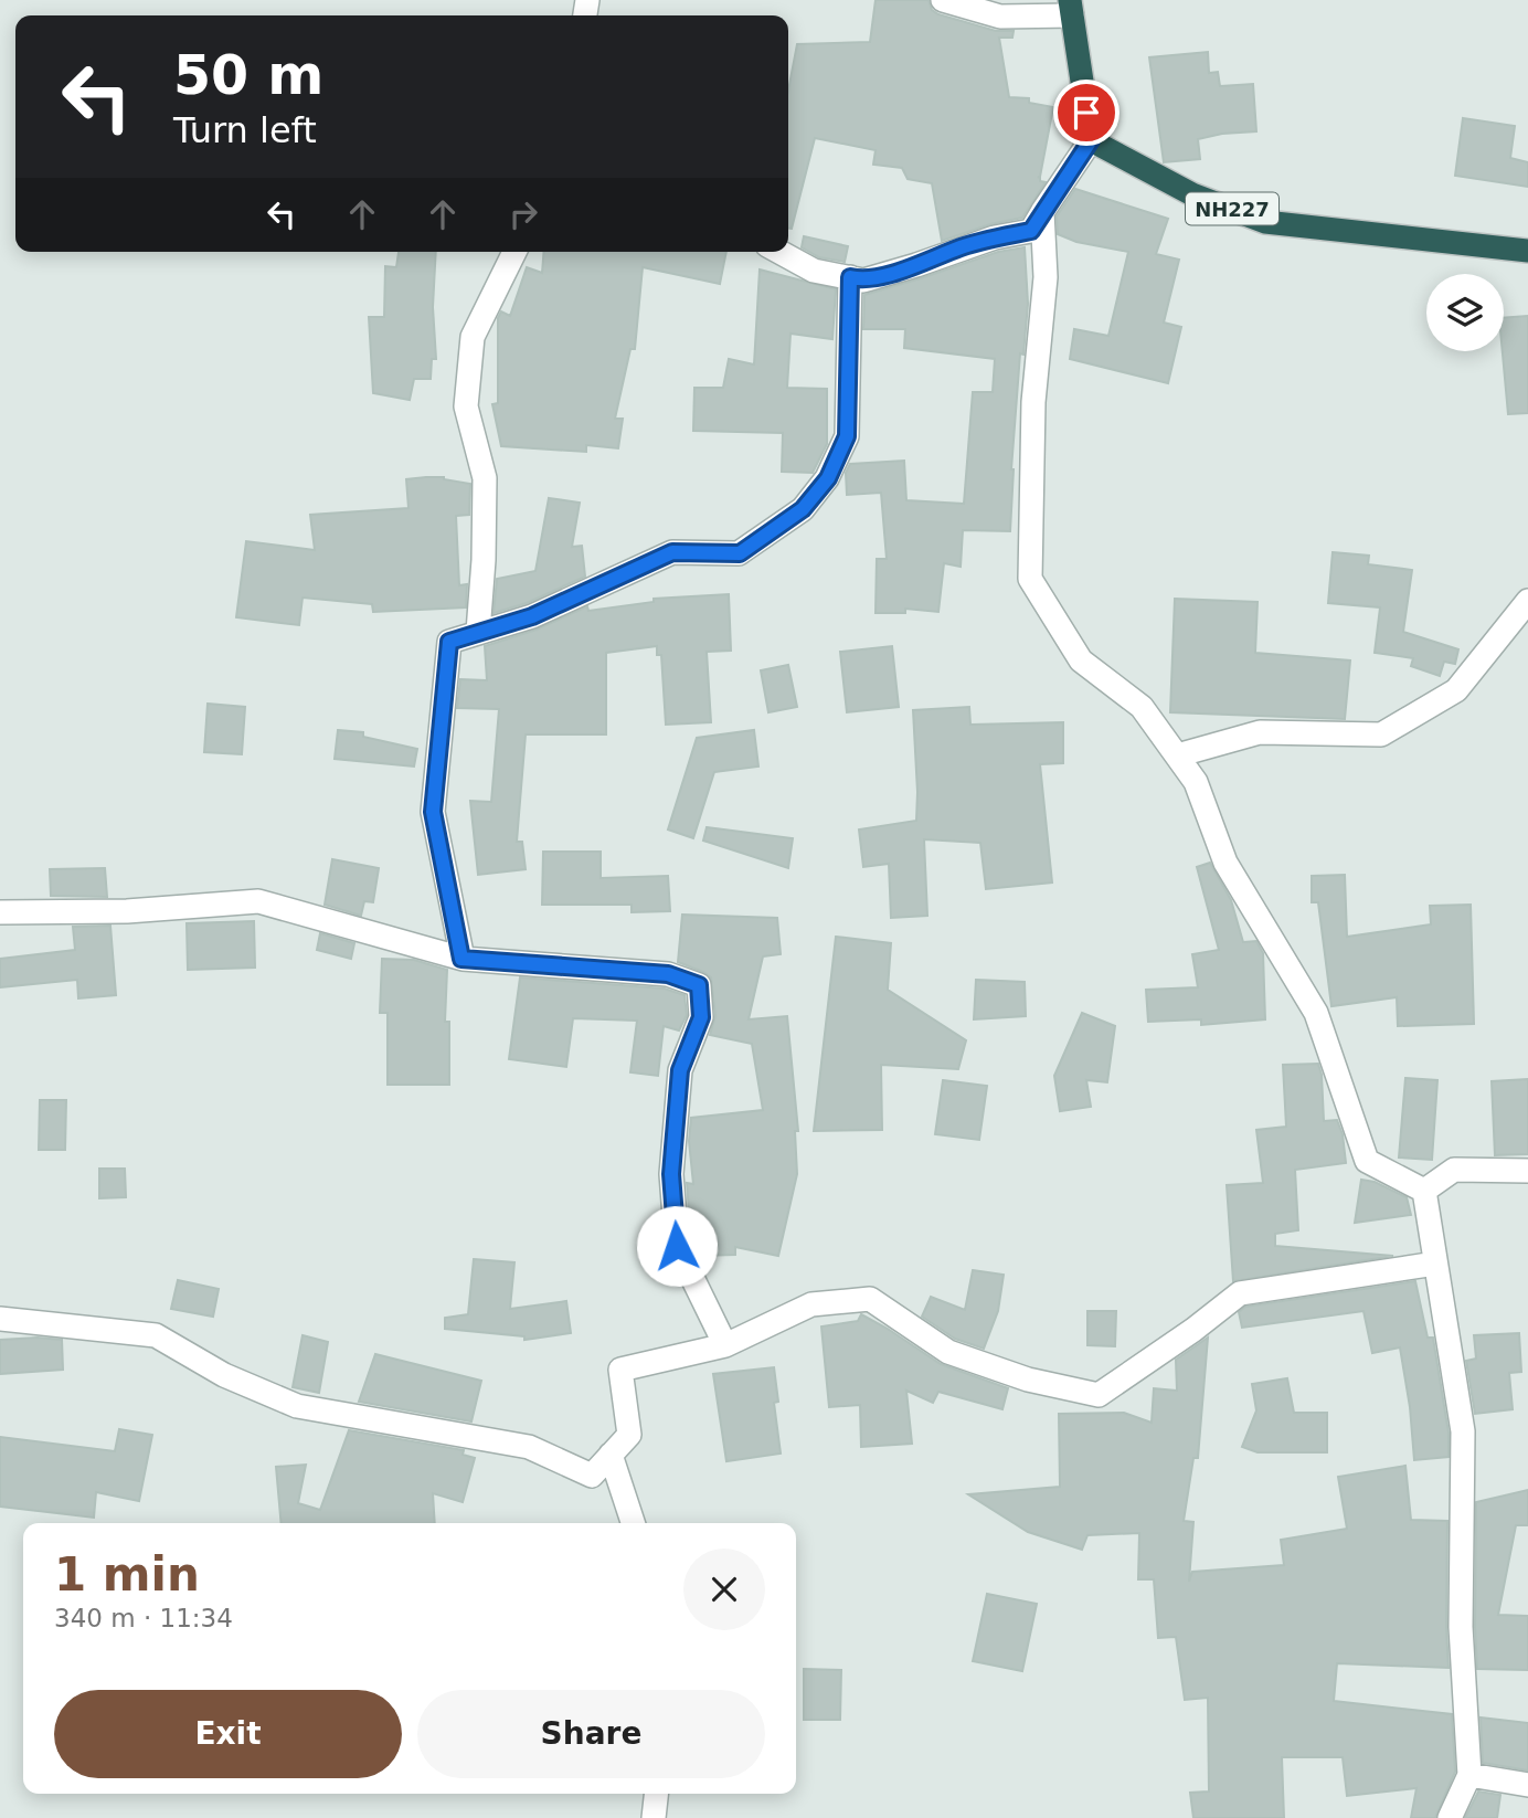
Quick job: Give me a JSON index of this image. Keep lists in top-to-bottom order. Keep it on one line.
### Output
{"streets":{"highway":["NH227"]},"page":{"turn":["50 m","Turn left"],"heading":["1 min","340 m · 11:34"],"buttons":["Exit","Share"]}}
